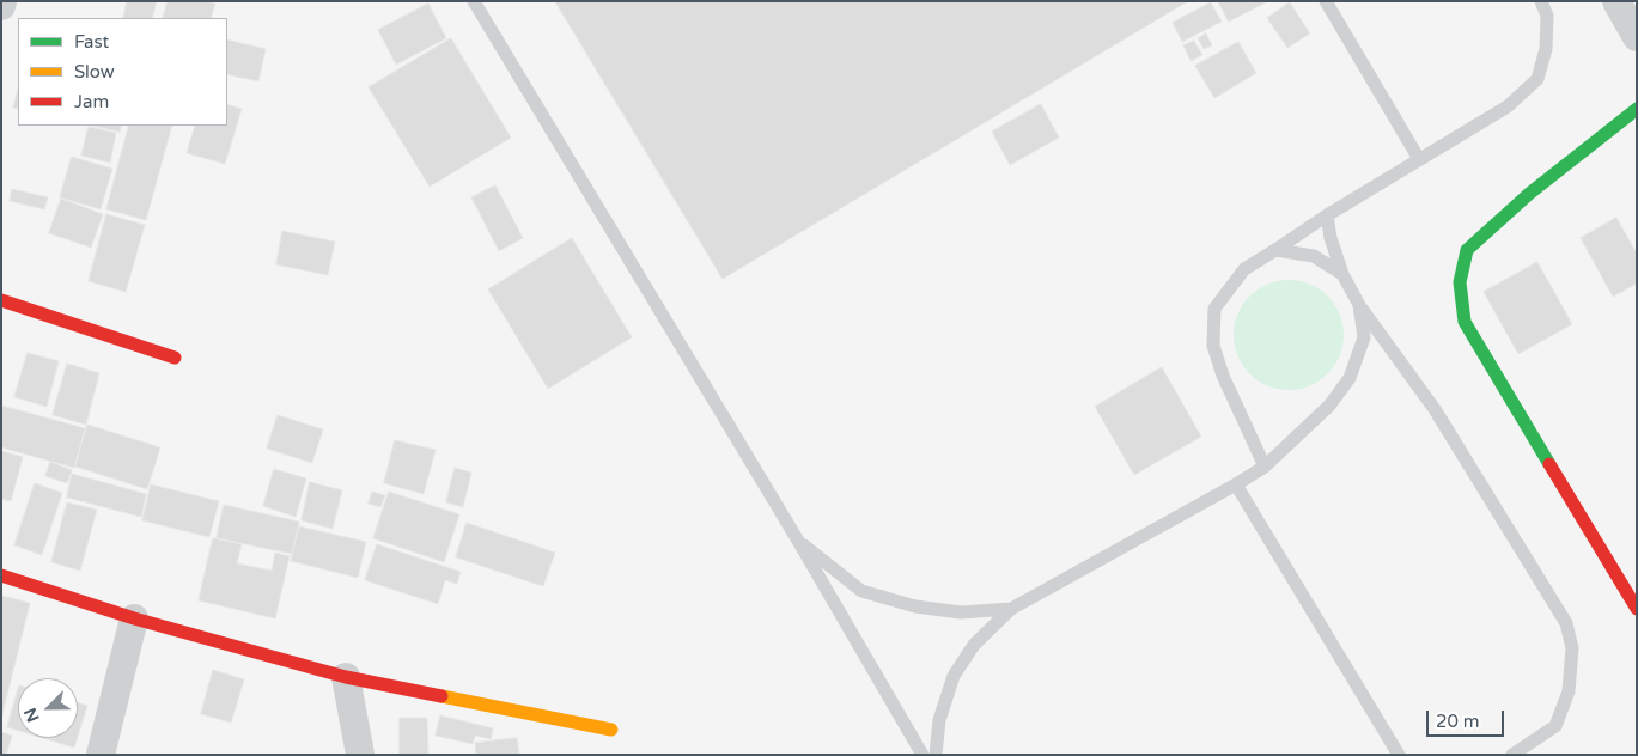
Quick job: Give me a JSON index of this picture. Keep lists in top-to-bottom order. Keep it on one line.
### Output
{"legend":["Fast","Slow","Jam"],"scale_bar":"20 m","north":"bottom left"}
